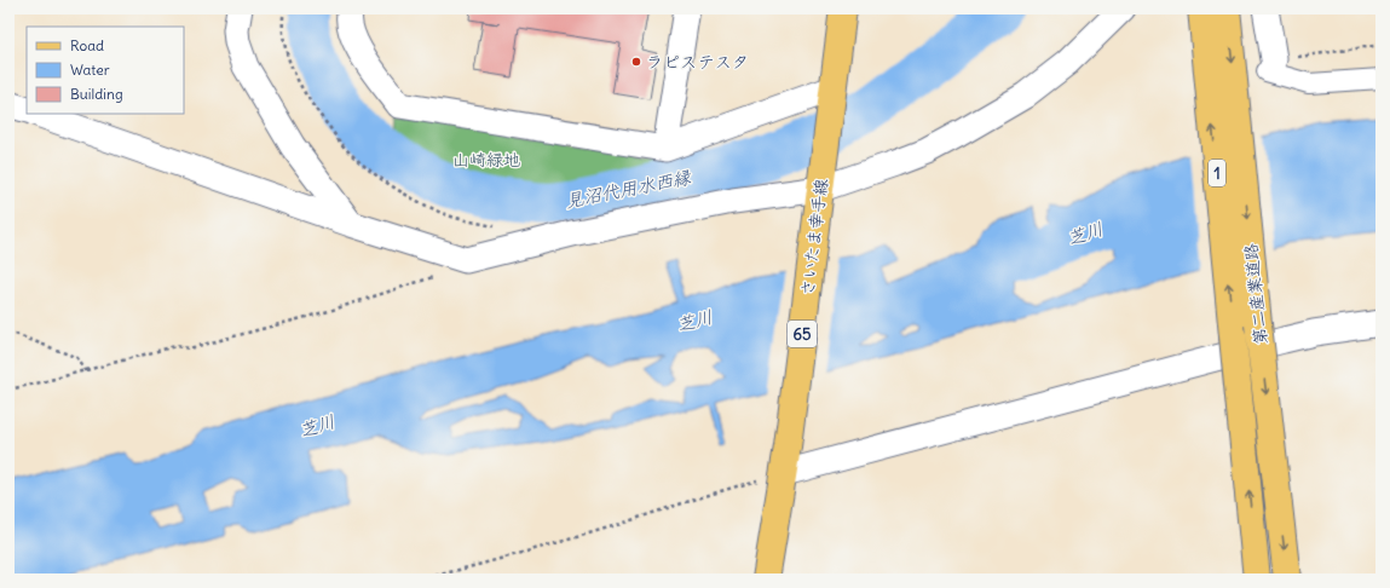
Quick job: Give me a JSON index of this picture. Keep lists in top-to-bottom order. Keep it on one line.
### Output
{"streets":{"main road":["1","さいたま幸手線","第二産業道路","65"]},"water":["見沼代用水西縁","芝川"],"parks":["山崎緑地"],"places":["ラピステスタ"],"legend":["Road","Water","Building"]}
